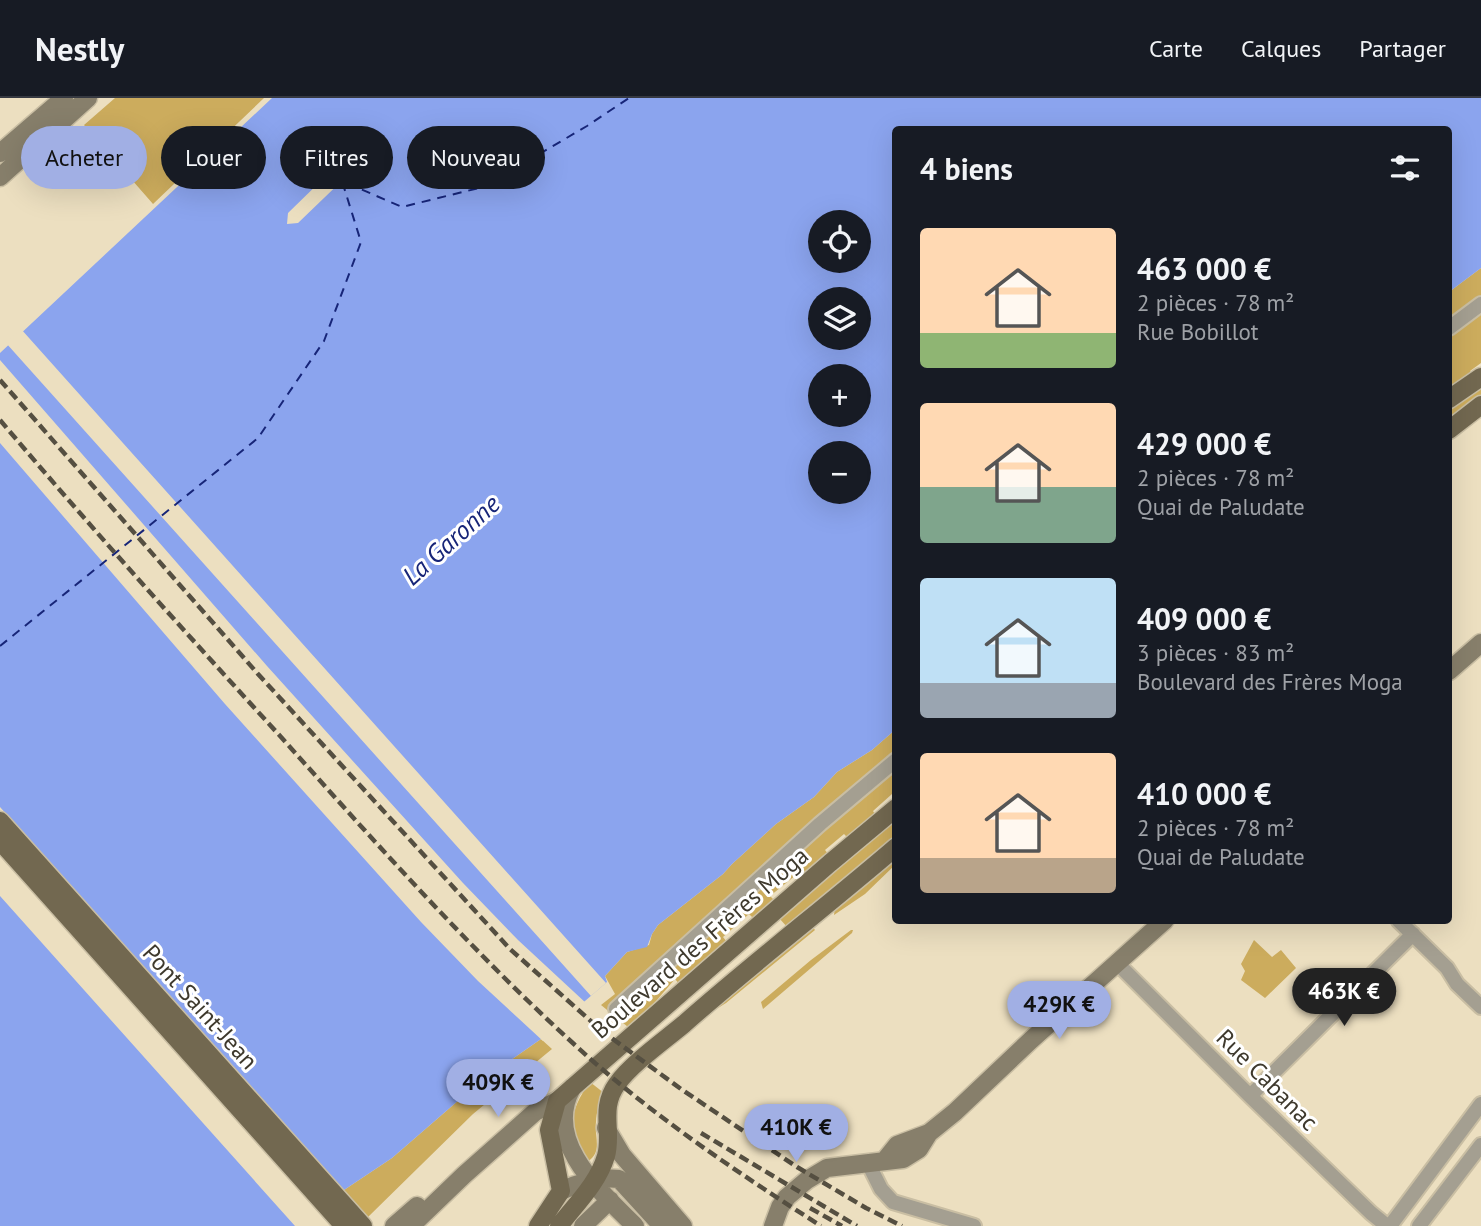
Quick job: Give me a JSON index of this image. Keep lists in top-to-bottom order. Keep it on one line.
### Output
{"streets":{"main road":["Boulevard des Frères Moga","Pont Saint-Jean"],"street":["Rue Cabanac"]},"water":["La Garonne"],"page":{"header":"Nestly","nav":["Carte","Calques","Partager"],"chip":["Acheter","Louer","Filtres","Nouveau"],"heading":"4 biens","map_buttons":["+","−"],"list":[{"name":"463 000 €","note":"2 pièces · 78 m² · Rue Bobillot"},{"name":"429 000 €","note":"2 pièces · 78 m² · Quai de Paludate"},{"name":"409 000 €","note":"3 pièces · 83 m² · Boulevard des Frères Moga"},{"name":"410 000 €","note":"2 pièces · 78 m² · Quai de Paludate"}],"price":["463K €","429K €","409K €","410K €"]}}
